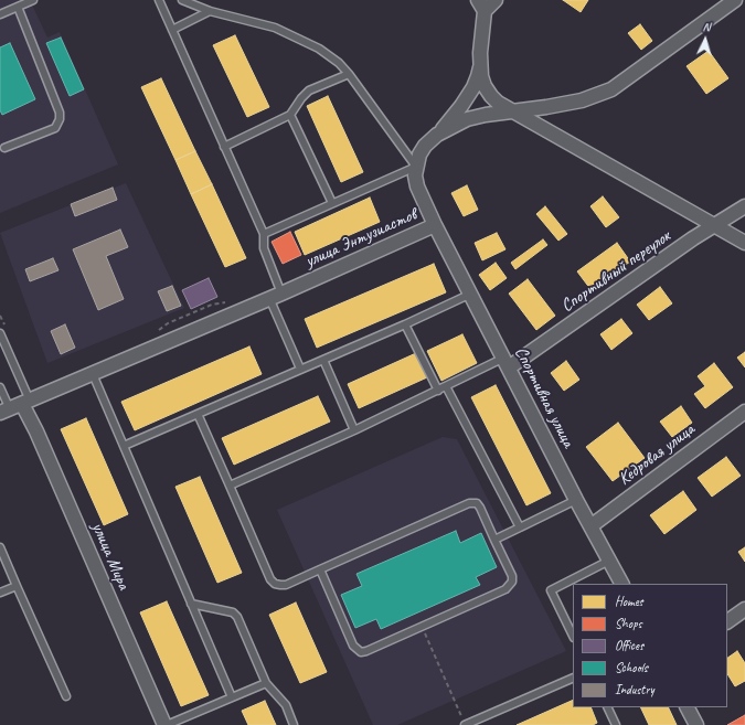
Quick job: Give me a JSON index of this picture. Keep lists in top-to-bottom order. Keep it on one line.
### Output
{"streets":{"street":["улица Энтузиастов","Спортивный переулок","Спортивная улица","Кедровая улица","улица Мира"]},"crossings":[["улица Энтузиастов","Спортивная улица"],["улица Энтузиастов","улица Мира"],["Спортивный переулок","Спортивная улица"],["Спортивная улица","Кедровая улица"]],"legend":["Homes","Shops","Offices","Schools","Industry"],"north":"top"}
